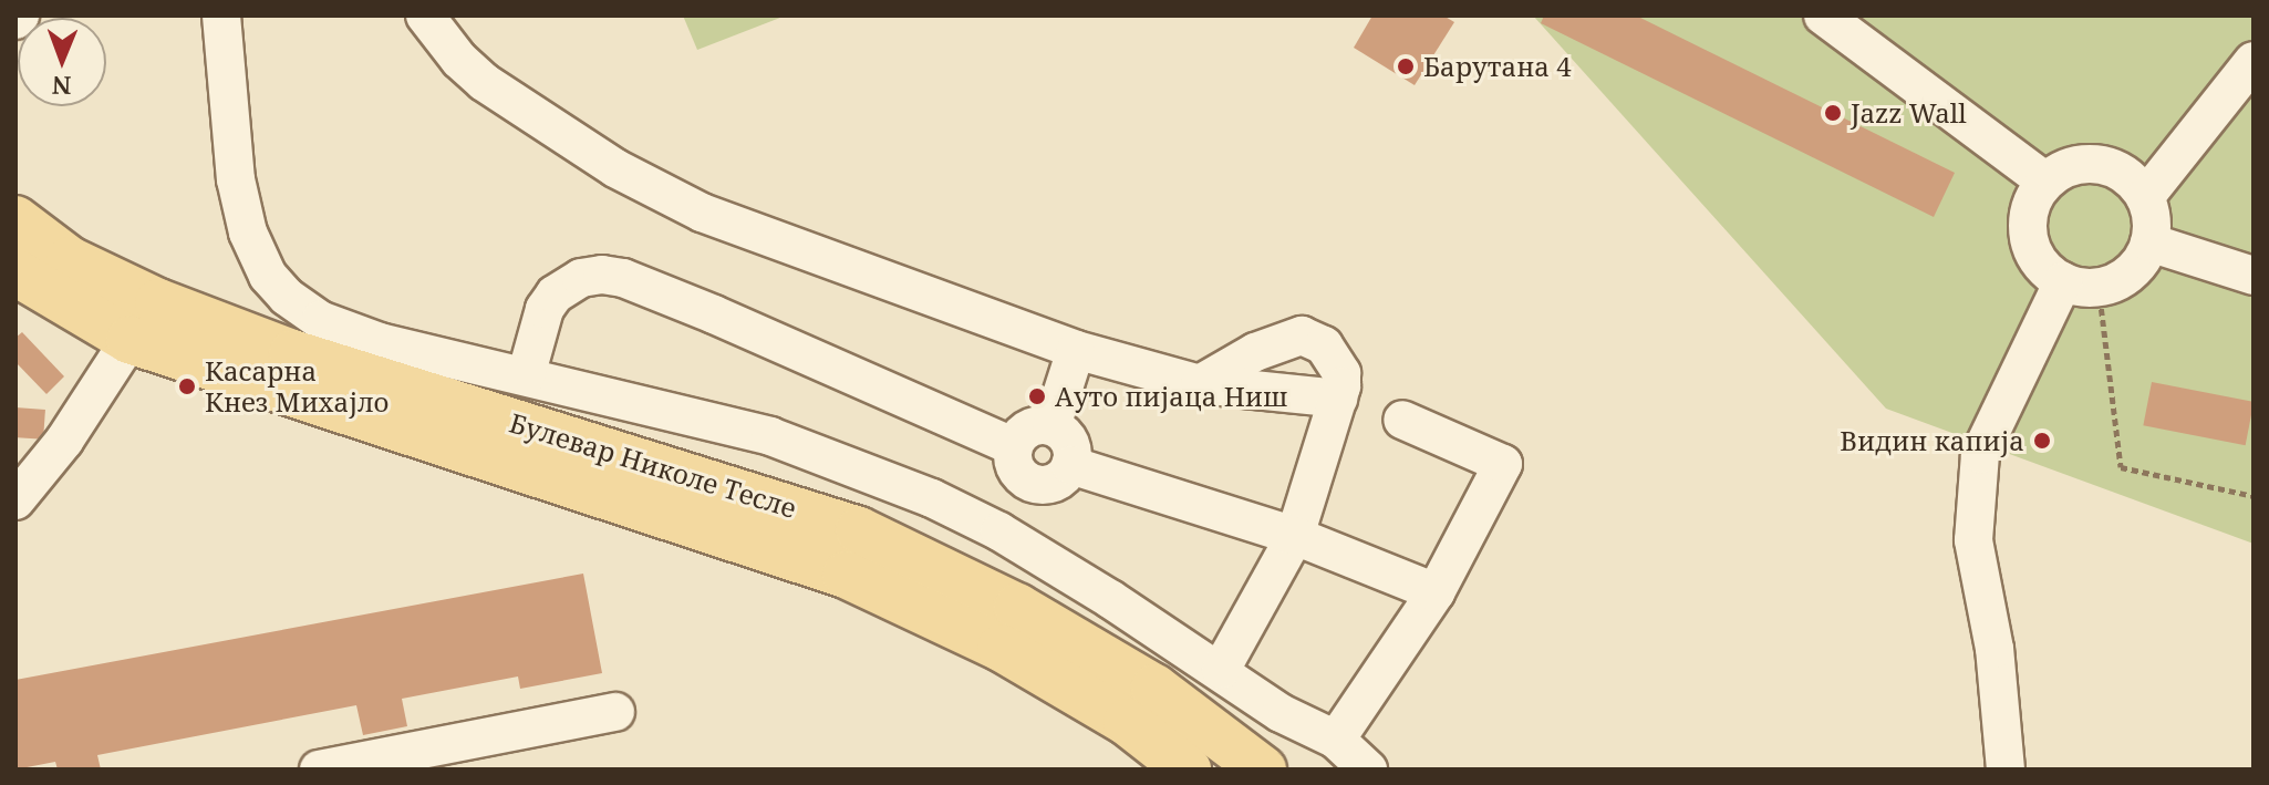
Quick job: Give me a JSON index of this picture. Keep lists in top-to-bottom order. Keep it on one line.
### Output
{"streets":{"main road":["Булевар Николе Тесле"]},"places":["Барутана 4","Jazz Wall","Касарна Кнез Михајло","Ауто пијаца Ниш","Видин капија"],"north":"bottom"}
